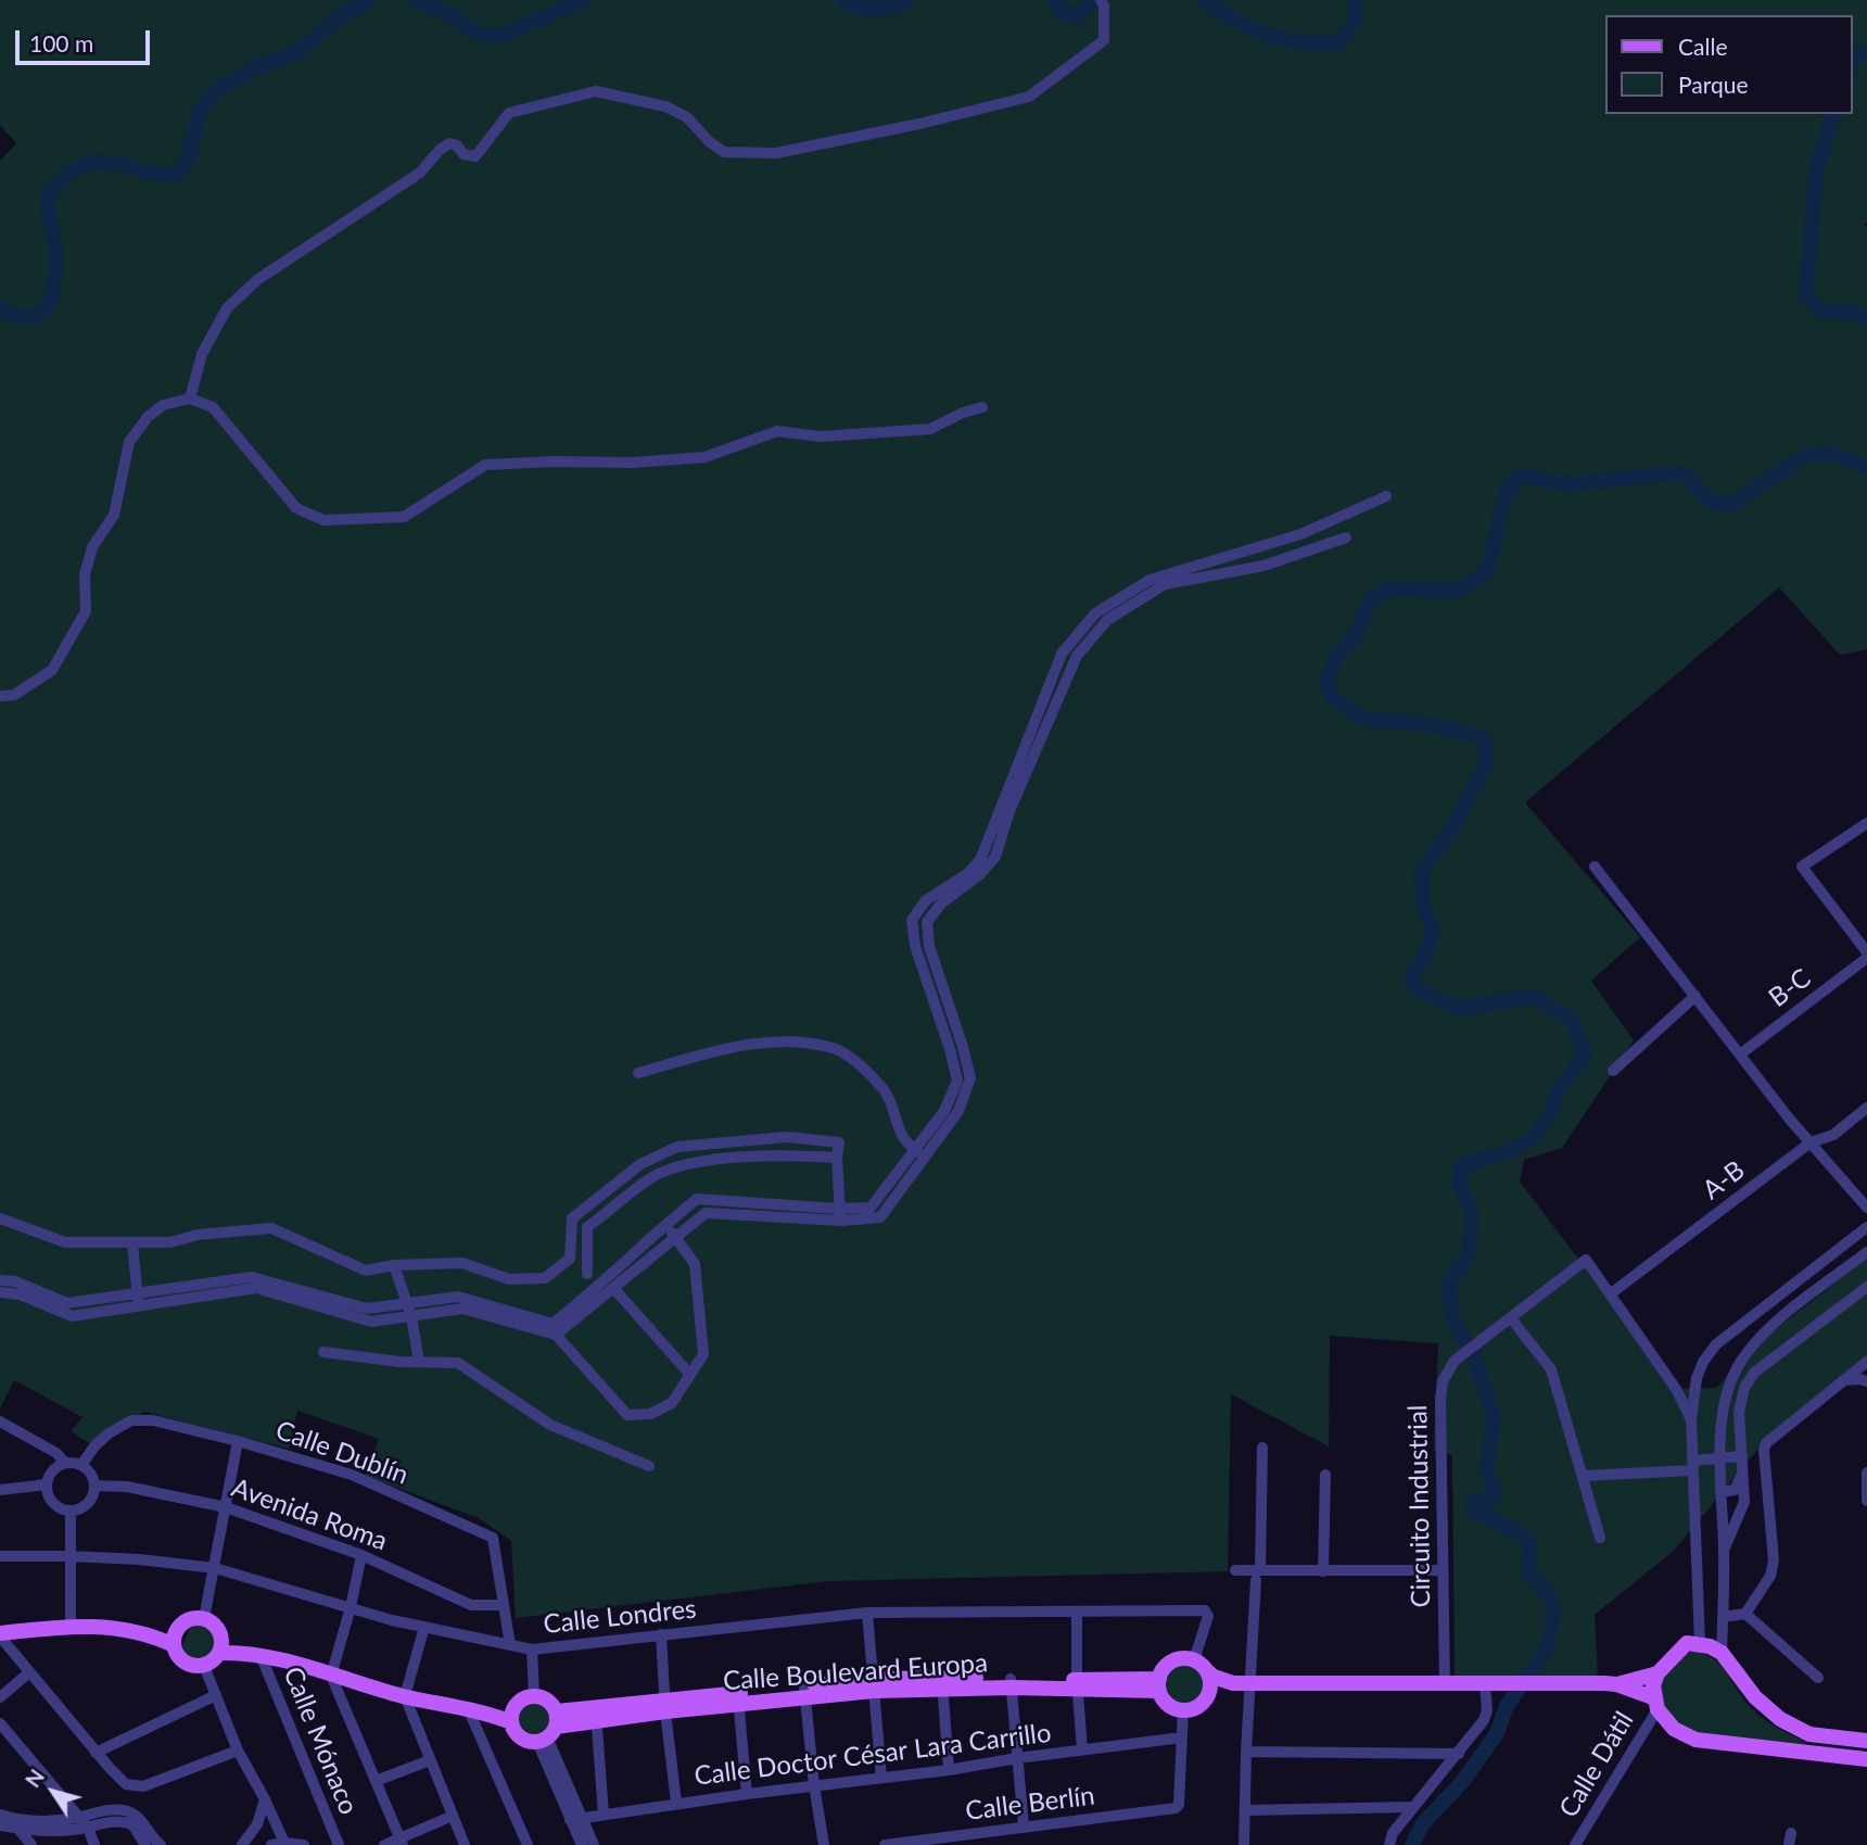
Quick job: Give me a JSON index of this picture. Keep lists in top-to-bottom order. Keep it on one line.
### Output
{"streets":{"main road":["Calle Boulevard Europa"],"street":["B-C","A-B","Calle Dublín","Circuito Industrial","Avenida Roma","Calle Londres","Calle Mónaco","Calle Doctor César Lara Carrillo","Calle Dátil","Calle Berlín"]},"crossings":[["A-B","Circuito Industrial"],["Calle Dublín","Avenida Roma"],["Calle Dublín","Calle Londres"],["Calle Londres","Calle Boulevard Europa"],["Calle Doctor César Lara Carrillo","Calle Berlín"]],"legend":["Calle","Parque"],"scale_bar":"100 m","north":"top left"}
